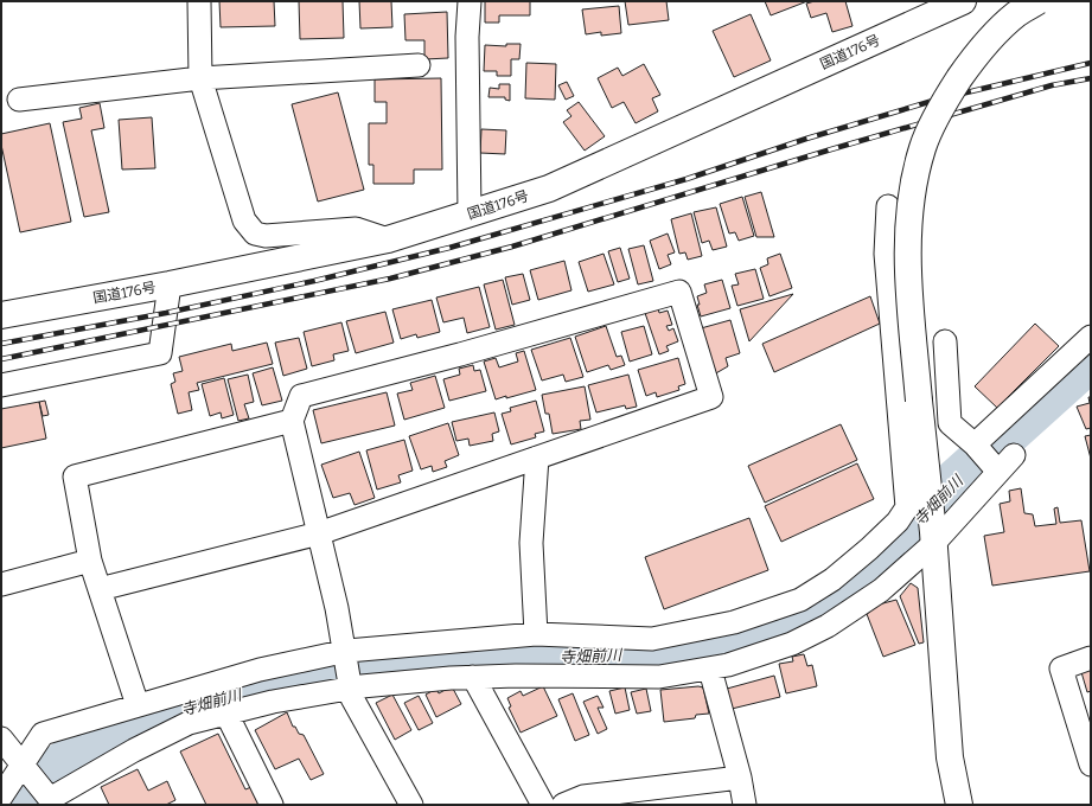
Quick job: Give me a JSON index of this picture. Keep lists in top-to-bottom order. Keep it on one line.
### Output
{"streets":{"main road":["国道176号"]},"water":["寺畑前川"]}
